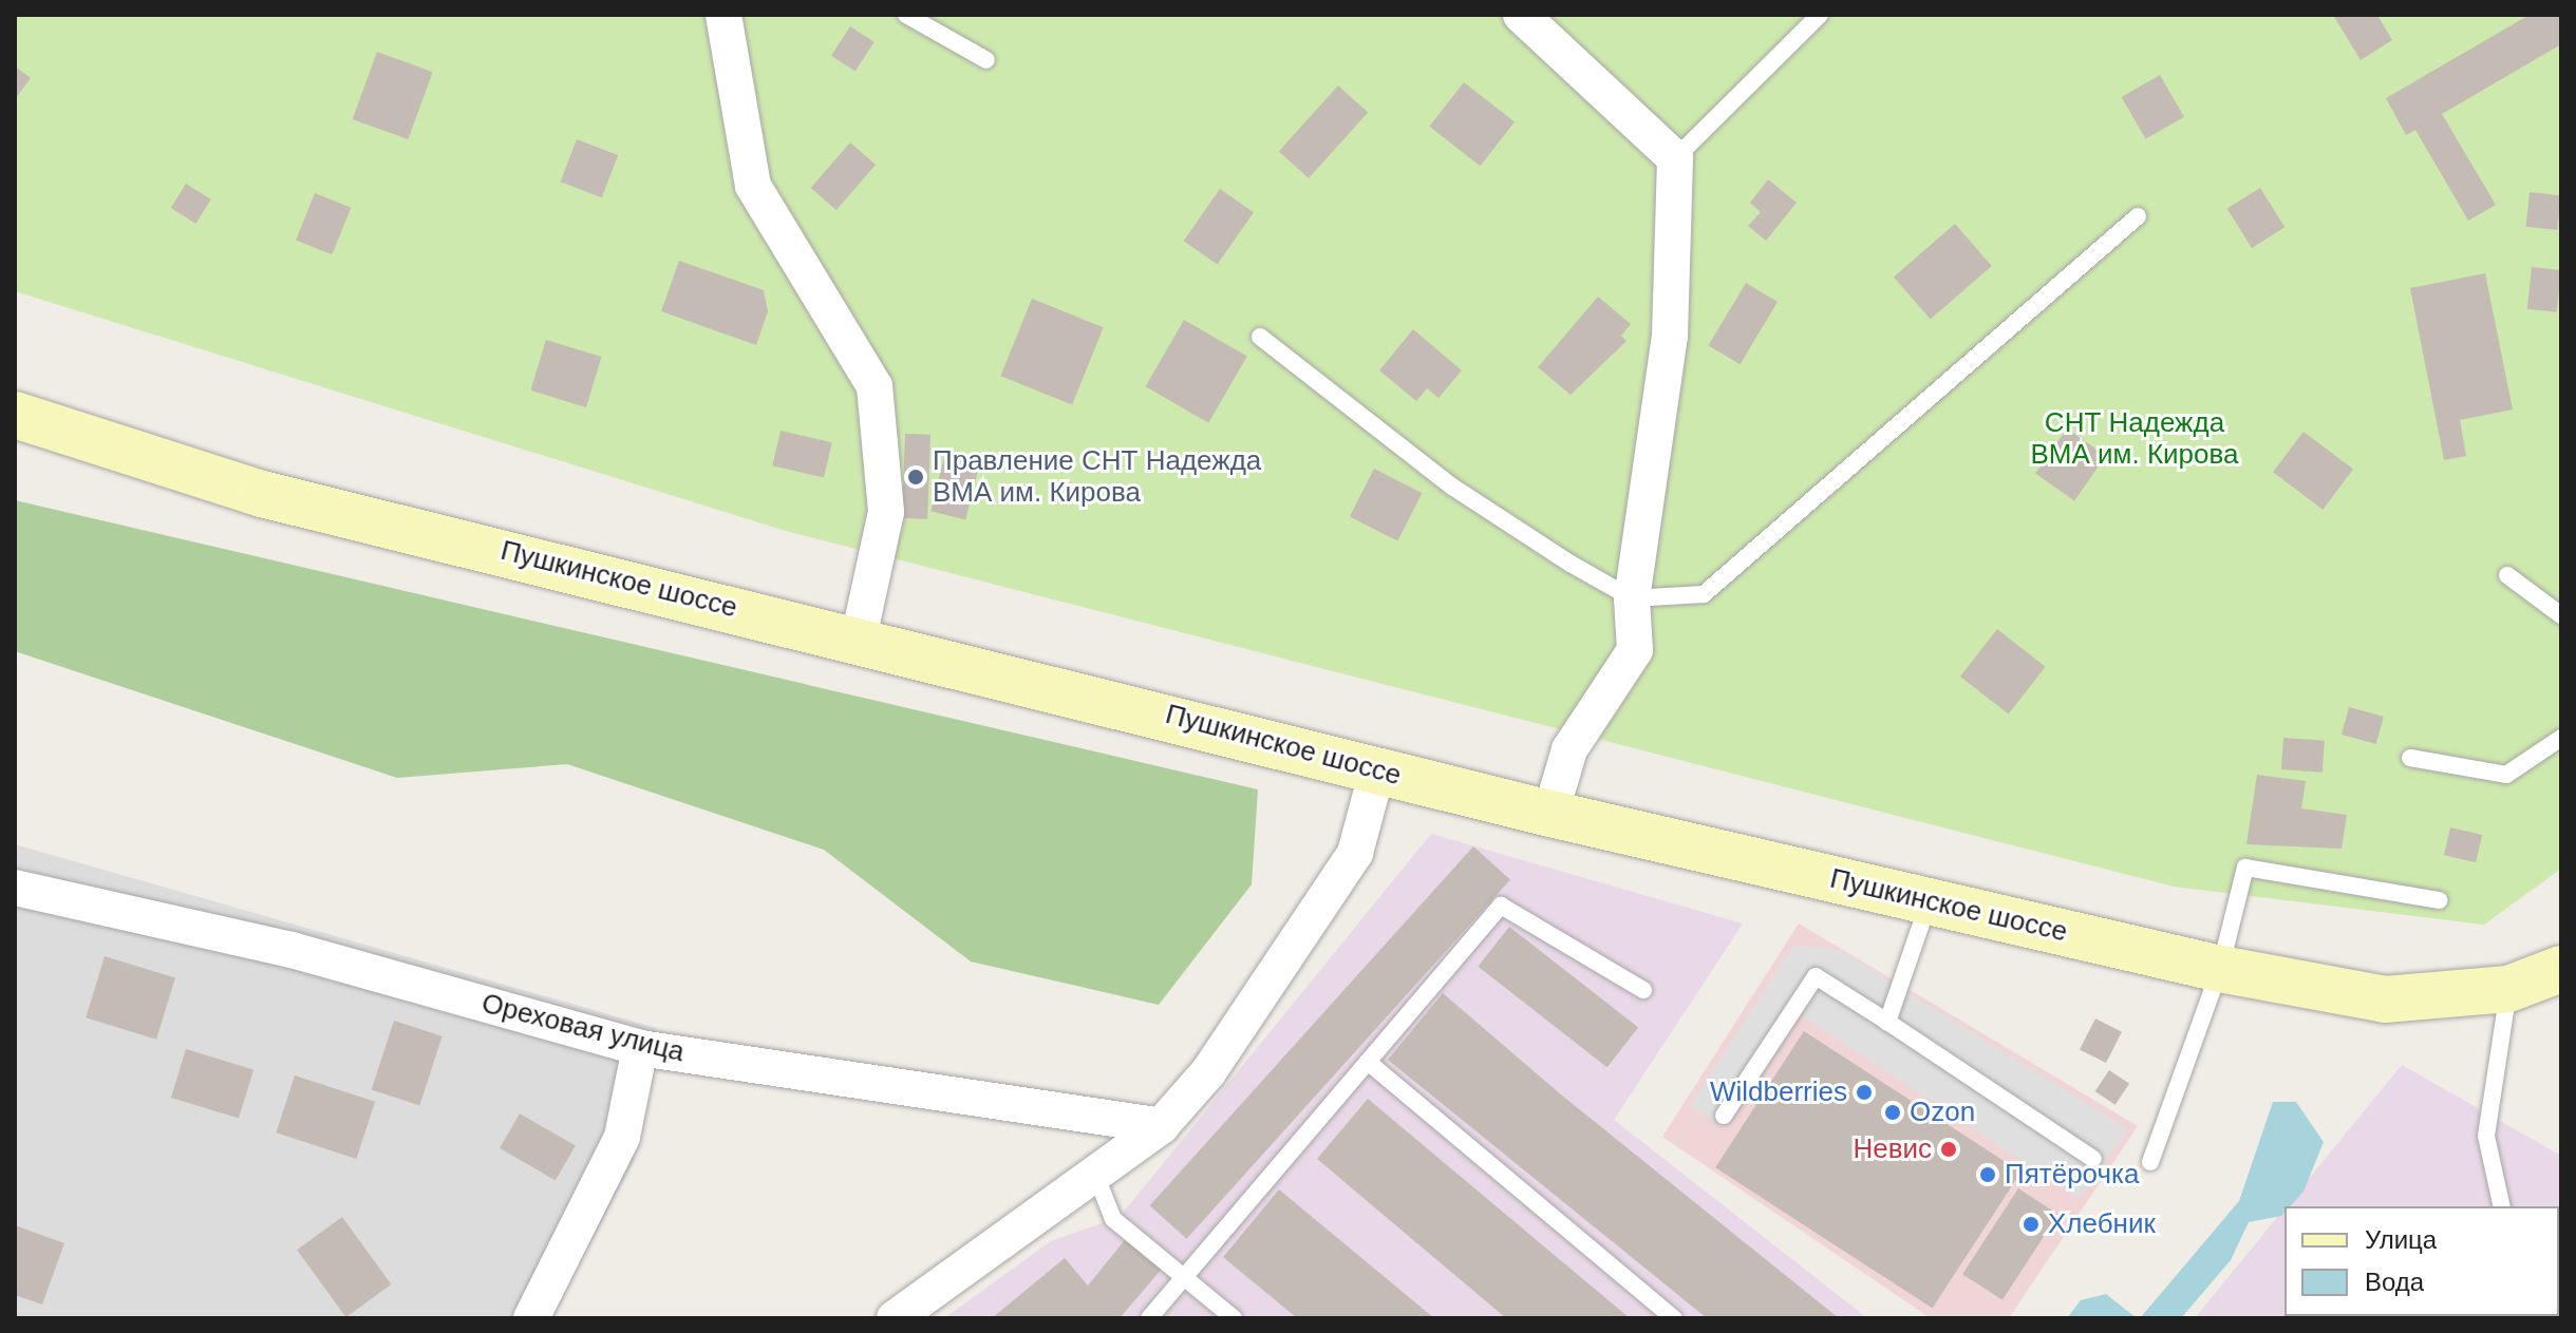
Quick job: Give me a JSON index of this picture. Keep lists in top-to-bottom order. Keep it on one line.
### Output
{"streets":{"main road":["Пушкинское шоссе"],"street":["Ореховая улица"]},"parks":["СНТ Надежда ВМА им. Кирова"],"places":["Правление СНТ Надежда ВМА им. Кирова","Wildberries","Ozon","Невис","Пятёрочка","Хлебник"],"legend":["Улица","Вода"]}
